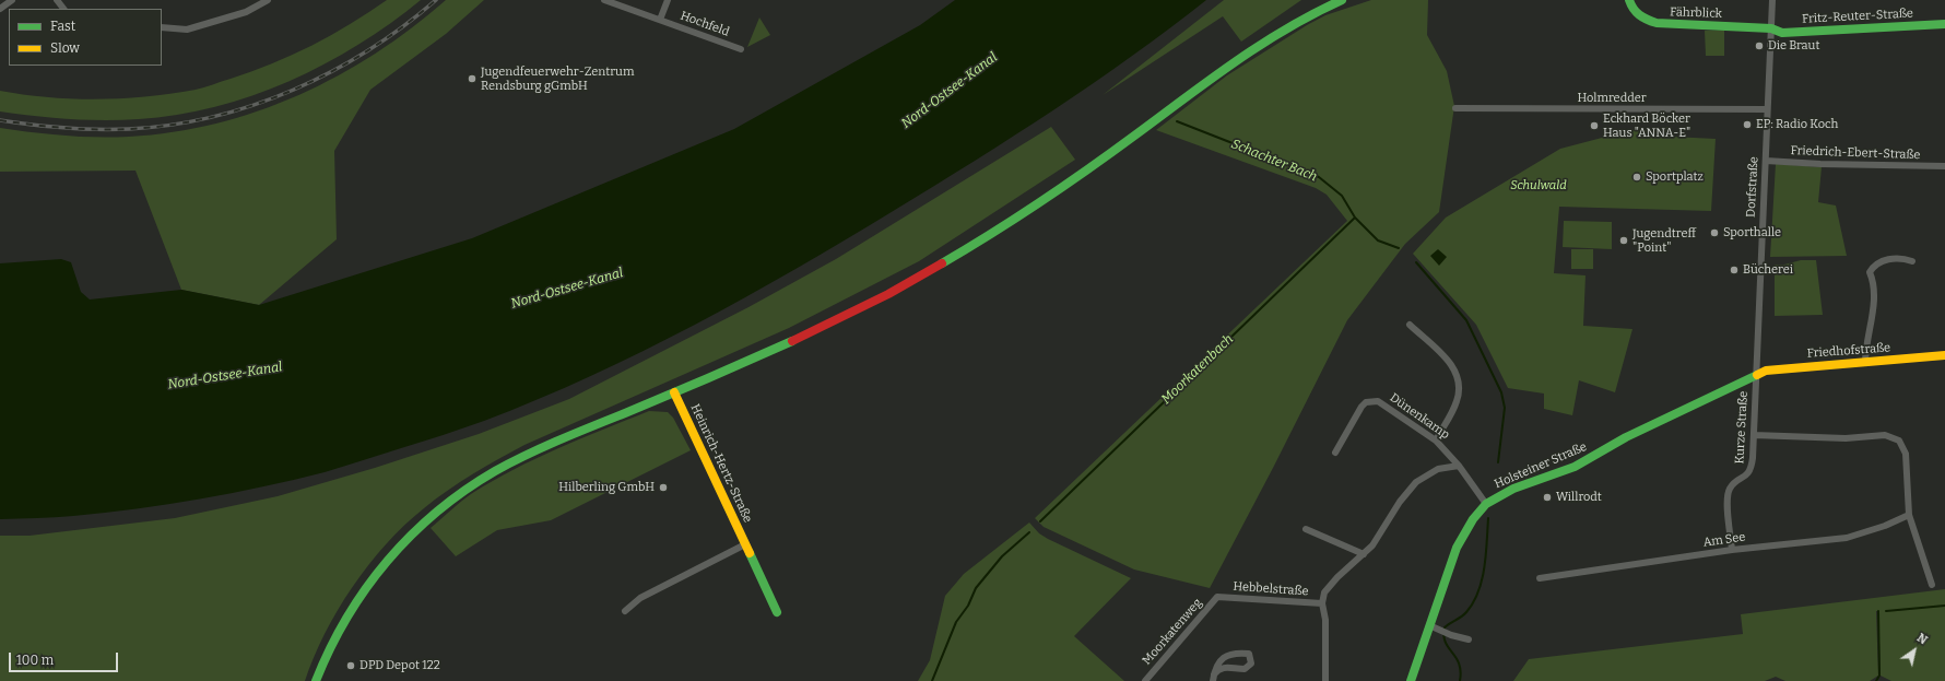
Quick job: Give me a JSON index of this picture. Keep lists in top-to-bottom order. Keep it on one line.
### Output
{"streets":{"street":["Fährblick","Fritz-Reuter-Straße","Hochfeld","Holmredder","Friedrich-Ebert-Straße","Dorfstraße","Friedhofstraße","Dünenkamp","Kurze Straße","Heinrich-Hertz-Straße","Holsteiner Straße","Am See","Hebbelstraße","Moorkatenweg"]},"crossings":[["Fährblick","Fritz-Reuter-Straße"],["Fährblick","Dorfstraße"],["Fritz-Reuter-Straße","Dorfstraße"],["Holmredder","Dorfstraße"],["Friedrich-Ebert-Straße","Dorfstraße"],["Dorfstraße","Friedhofstraße"],["Dorfstraße","Kurze Straße"],["Dorfstraße","Holsteiner Straße"],["Friedhofstraße","Kurze Straße"],["Friedhofstraße","Holsteiner Straße"],["Dünenkamp","Holsteiner Straße"],["Kurze Straße","Holsteiner Straße"],["Kurze Straße","Am See"],["Hebbelstraße","Moorkatenweg"]],"water":["Nord-Ostsee-Kanal","Schachter Bach","Moorkatenbach"],"parks":["Schulwald"],"places":["Die Braut","Jugendfeuerwehr-Zentrum Rendsburg gGmbH","EP: Radio Koch","Eckhard Böcker Haus \"ANNA-E\"","Sportplatz","Sporthalle","Jugendtreff \"Point\"","Bücherei","Hilberling GmbH","Willrodt","DPD Depot 122"],"legend":["Fast","Slow"],"scale_bar":"100 m","north":"top right"}
